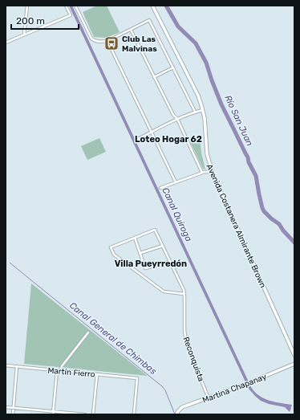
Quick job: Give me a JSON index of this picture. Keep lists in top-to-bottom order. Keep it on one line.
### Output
{"streets":{"main road":["Avenida Costanera Almirante Brown","Martina Chapanay"],"street":["Reconquista","Martín Fierro"]},"crossings":[["Reconquista","Martina Chapanay"]],"districts":["Loteo Hogar 62","Villa Pueyrredón"],"water":["Río San Juan","Canal Quiroga","Canal General de Chimbas"],"places":{"bus stop":["Club Las Malvinas"]},"scale_bar":"200 m"}
